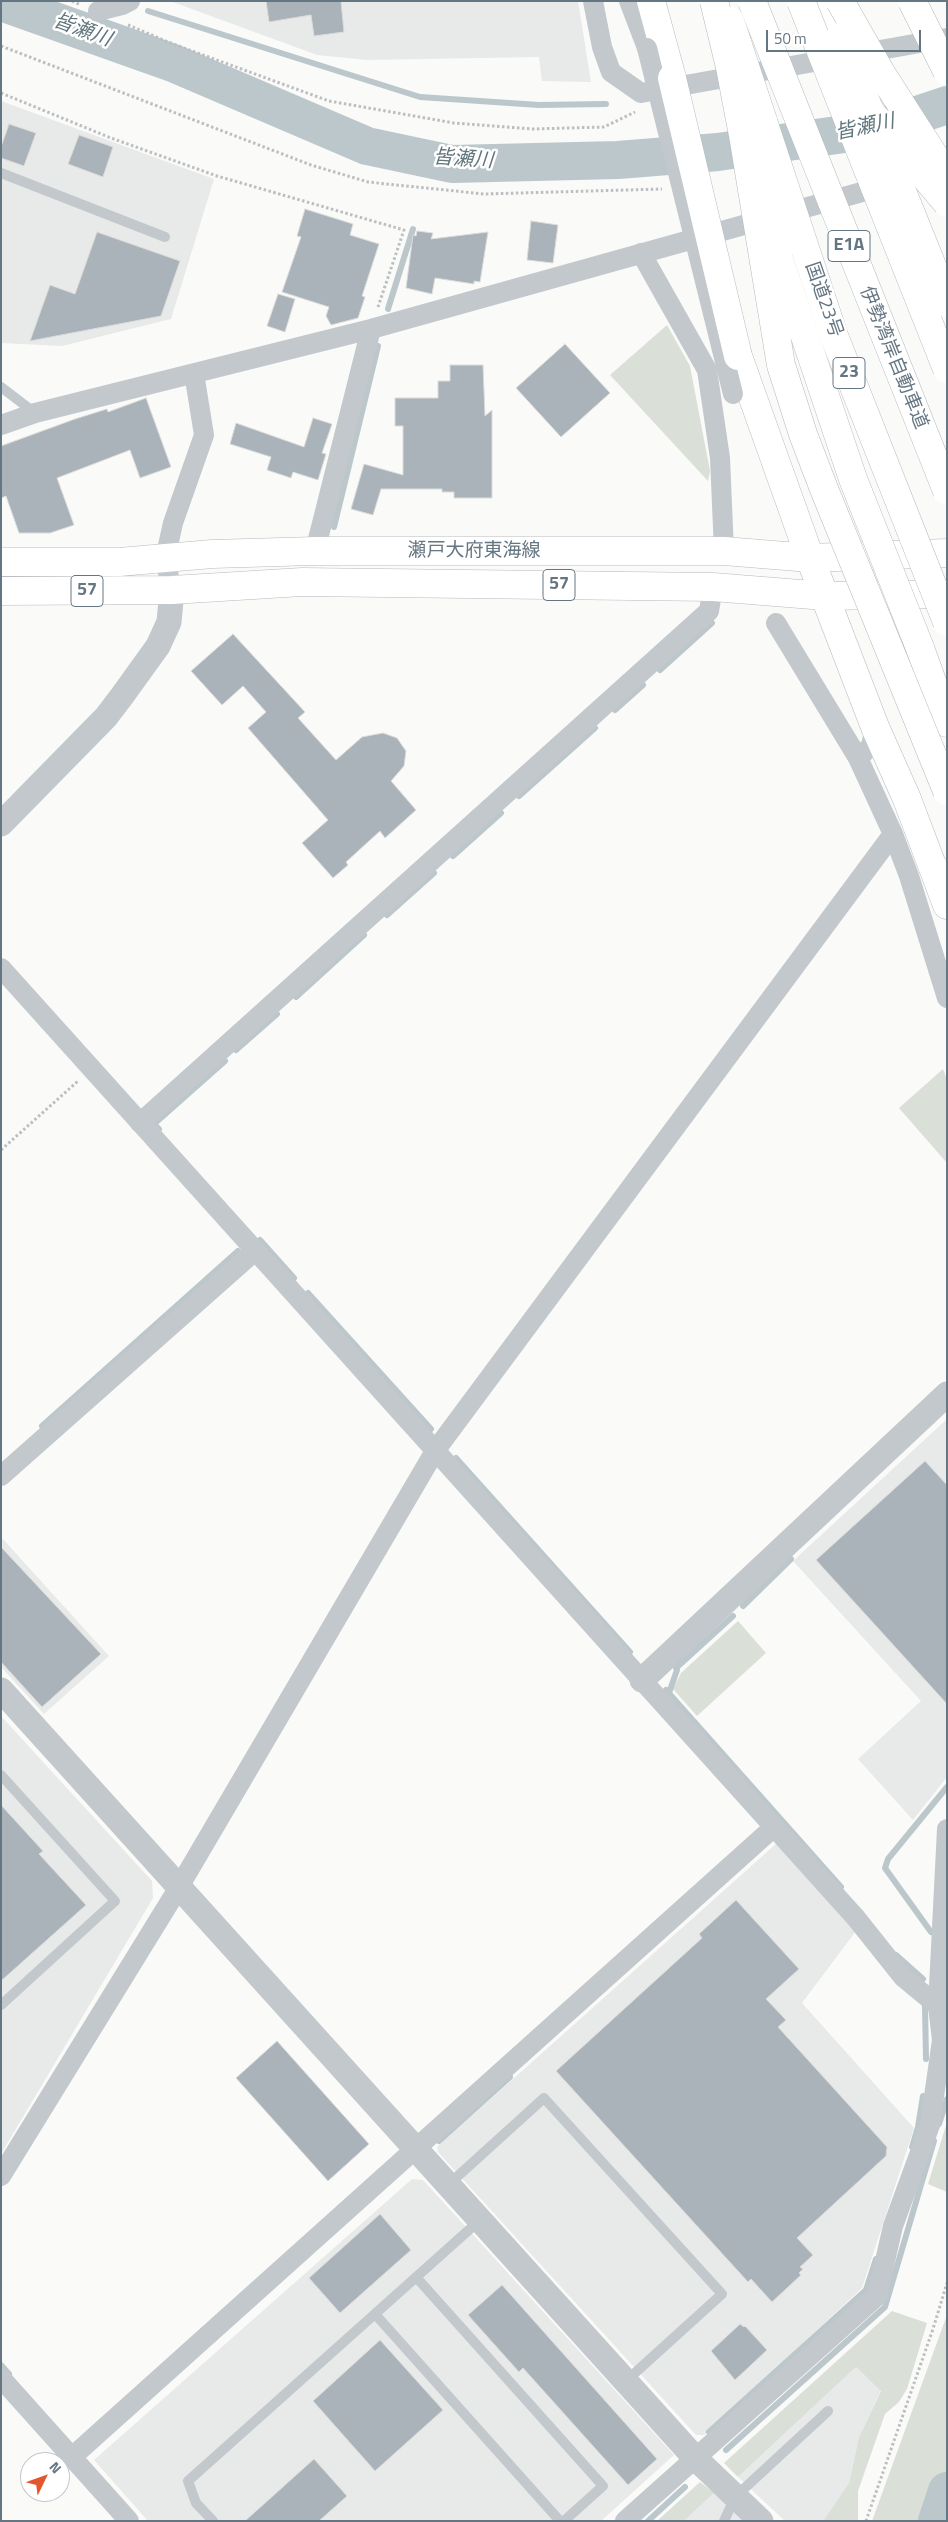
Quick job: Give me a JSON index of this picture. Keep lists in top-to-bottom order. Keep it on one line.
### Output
{"streets":{"main road":["E1A","国道23号","伊勢湾岸自動車道","23","瀬戸大府東海線","57"]},"water":["皆瀬川"],"scale_bar":"50 m","north":"top right"}
